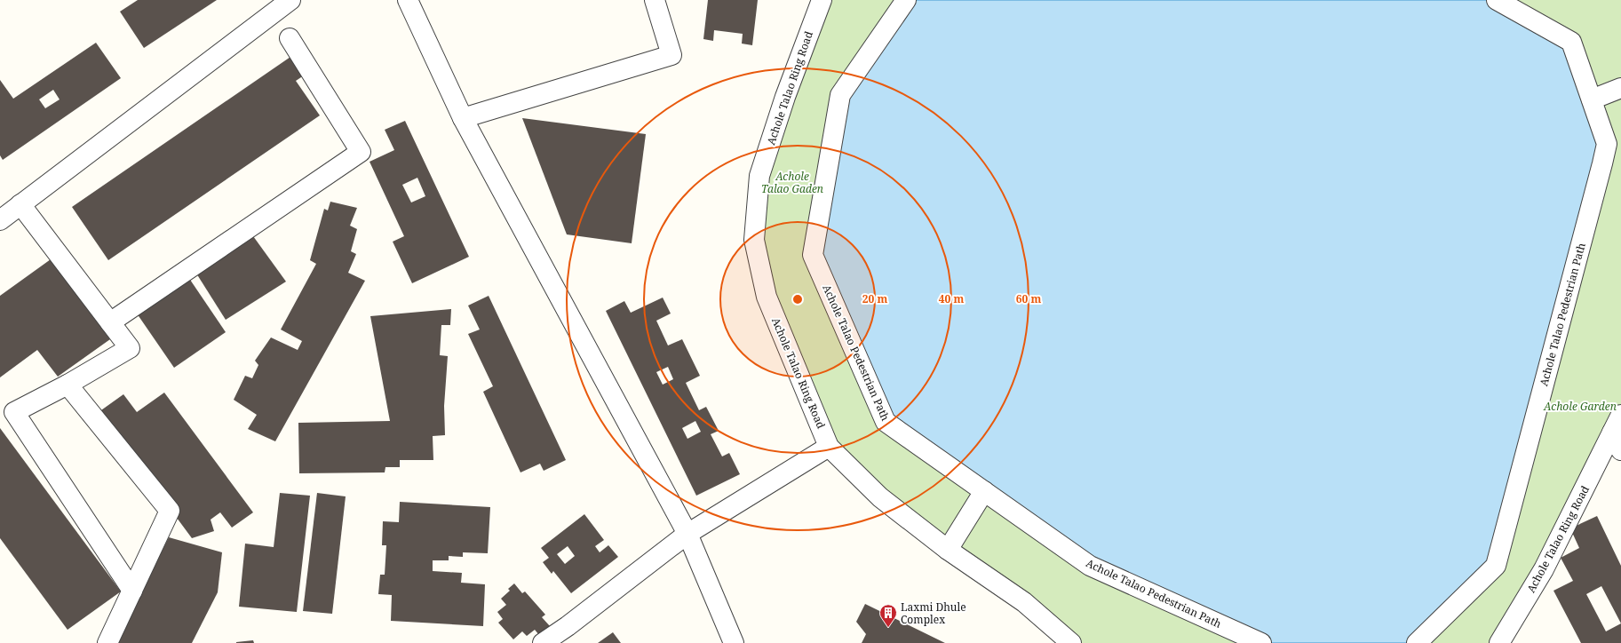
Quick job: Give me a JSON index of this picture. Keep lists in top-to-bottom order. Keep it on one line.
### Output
{"streets":{"street":["Achole Talao Ring Road","Achole Talao Pedestrian Path"]},"parks":["Achole Talao Gaden","Achole Garden"],"places":{"building":["Laxmi Dhule Complex"]},"rings":["20 m","40 m","60 m"]}
